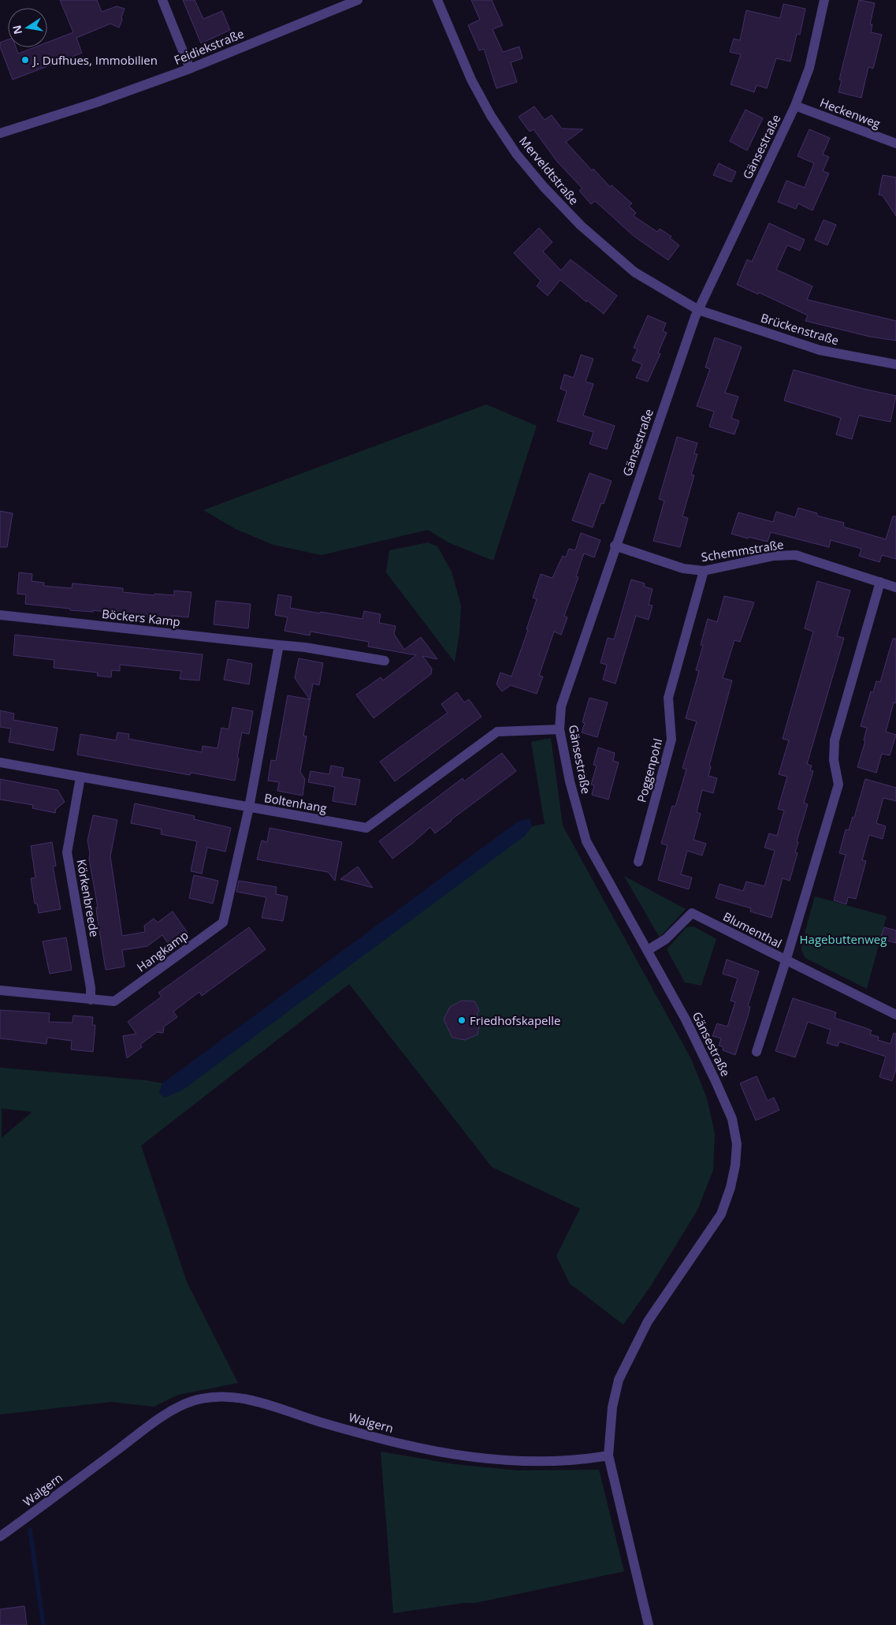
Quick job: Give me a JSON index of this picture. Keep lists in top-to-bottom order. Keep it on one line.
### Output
{"streets":{"street":["Feidiekstraße","Heckenweg","Gänsestraße","Merveldtstraße","Brückenstraße","Schemmstraße","Böckers Kamp","Poggenpohl","Boltenhang","Körkenbreede","Blumenthal","Hangkamp","Walgern"]},"crossings":[["Heckenweg","Gänsestraße"],["Gänsestraße","Merveldtstraße"],["Gänsestraße","Brückenstraße"],["Gänsestraße","Schemmstraße"],["Gänsestraße","Boltenhang"],["Gänsestraße","Blumenthal"],["Gänsestraße","Walgern"],["Merveldtstraße","Brückenstraße"],["Schemmstraße","Poggenpohl"],["Boltenhang","Körkenbreede"],["Boltenhang","Hangkamp"],["Körkenbreede","Hangkamp"]],"parks":["Hagebuttenweg"],"places":["J. Dufhues, Immobilien","Friedhofskapelle"],"north":"left"}
